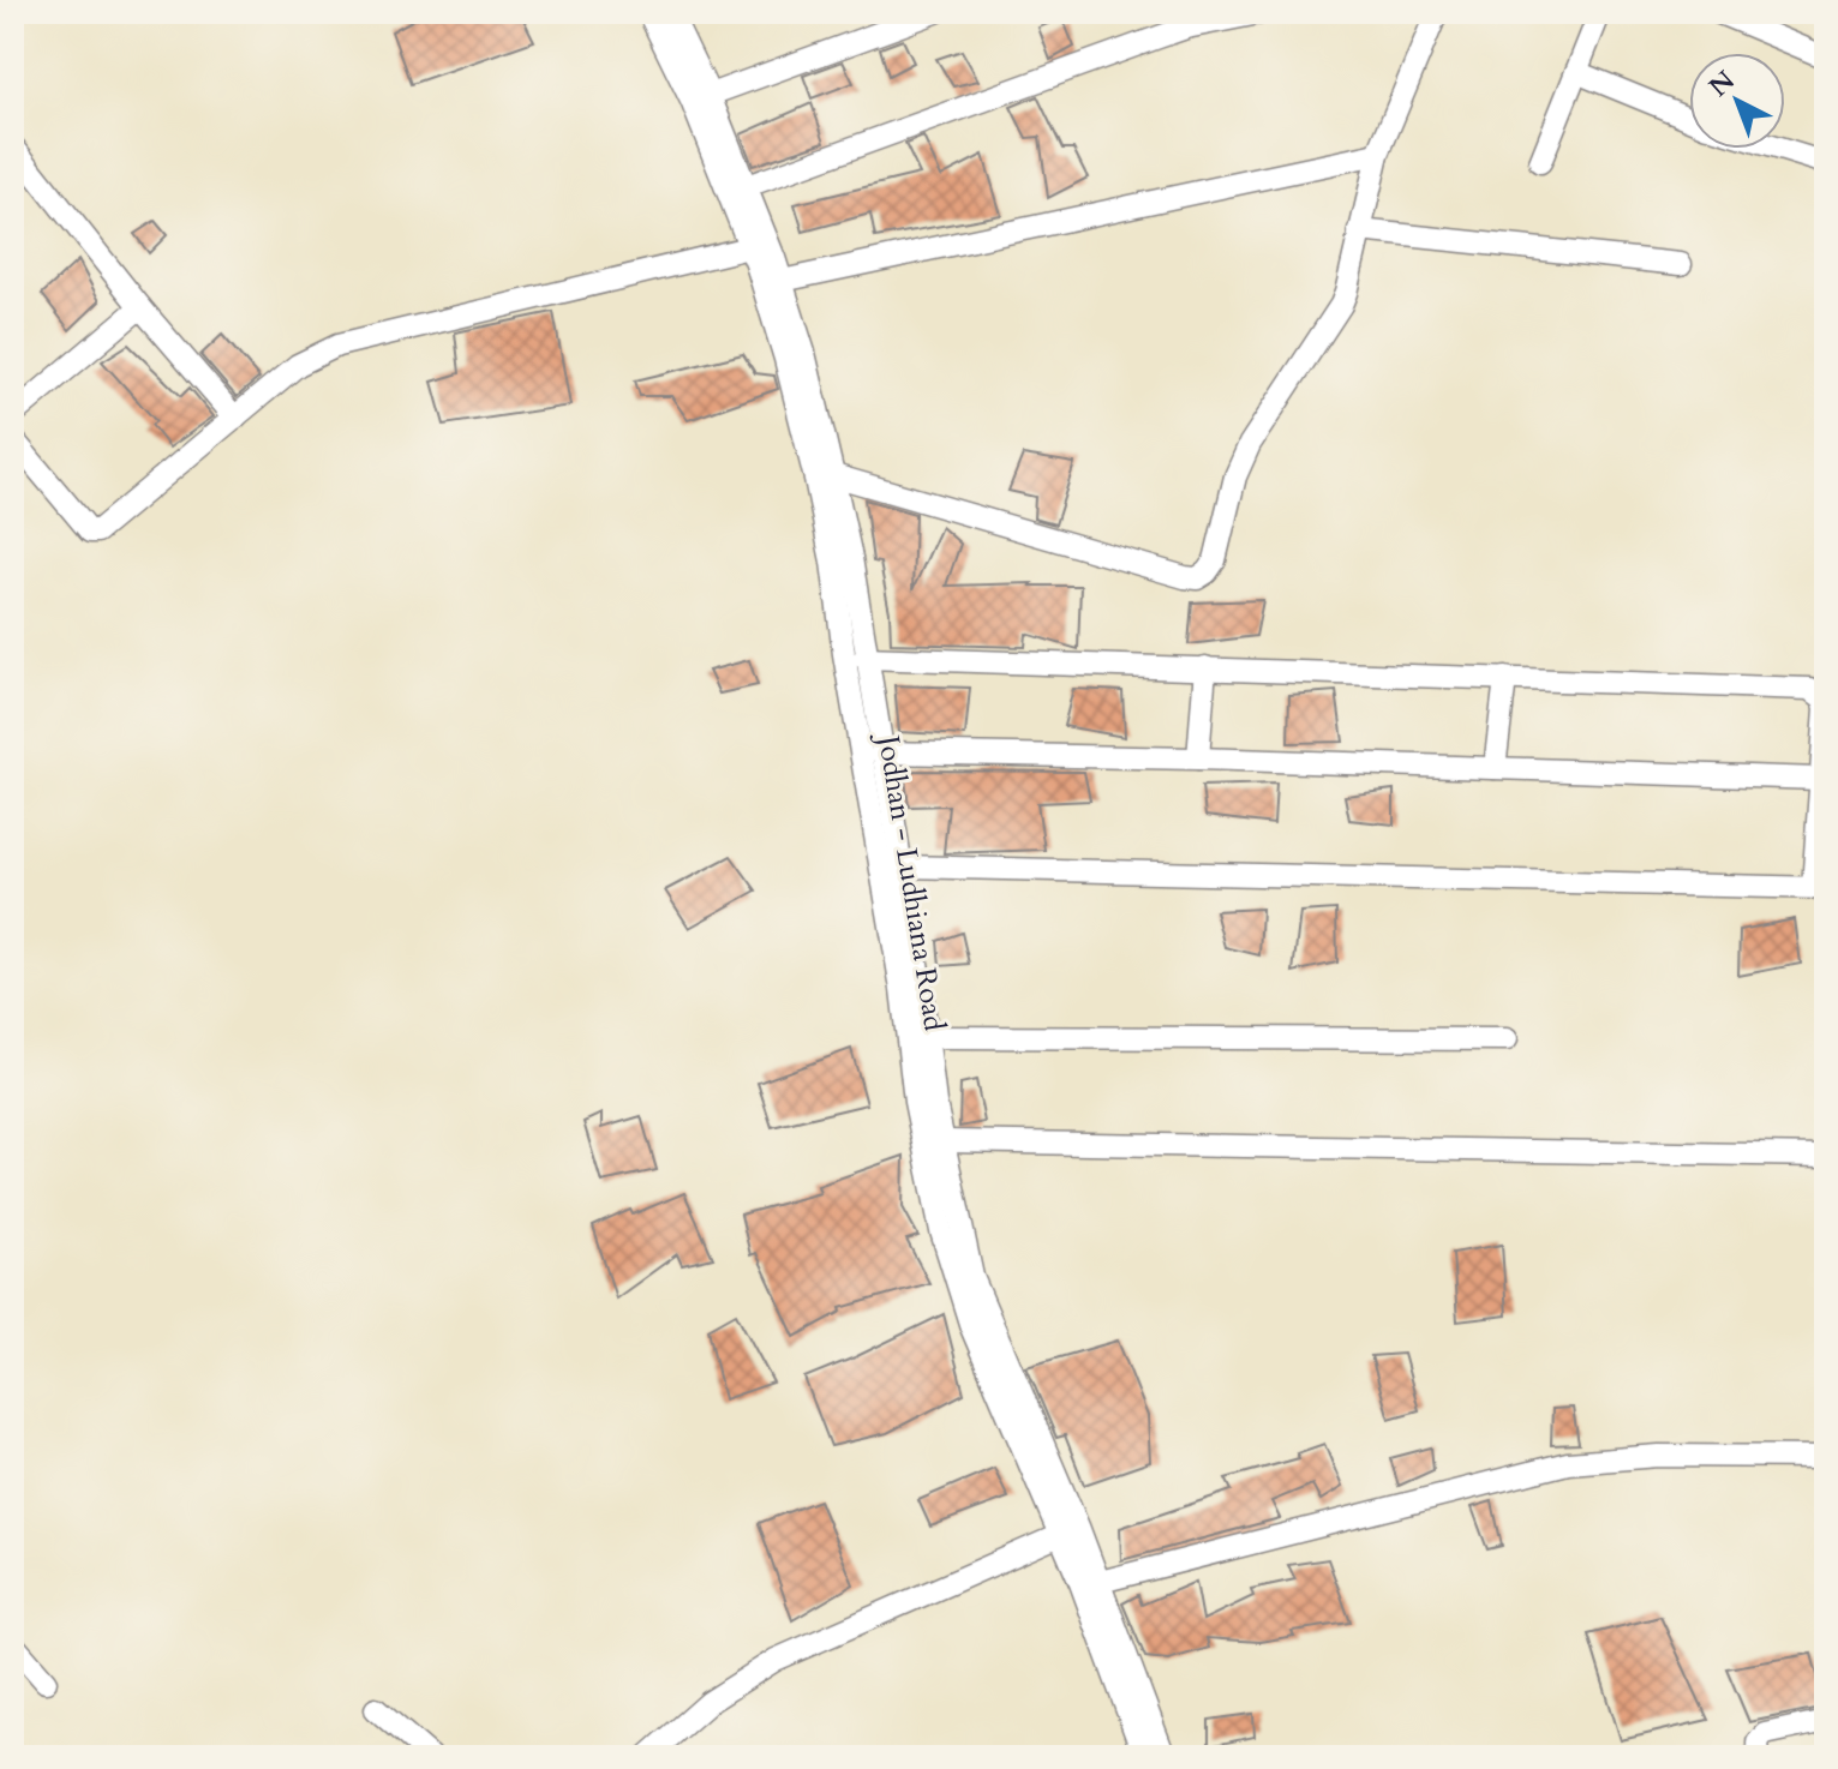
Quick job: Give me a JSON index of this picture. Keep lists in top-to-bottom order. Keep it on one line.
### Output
{"streets":{"street":["Jodhan - Ludhiana Road"]},"north":"top left"}
